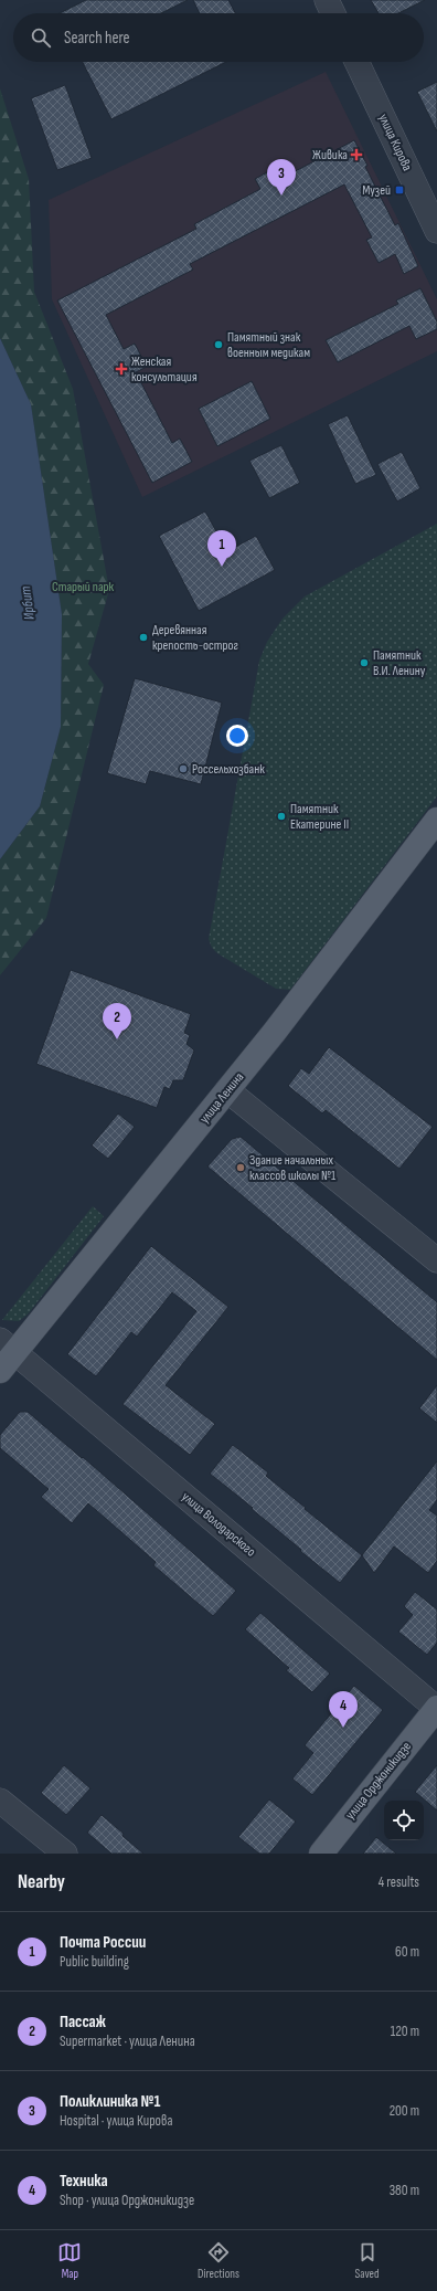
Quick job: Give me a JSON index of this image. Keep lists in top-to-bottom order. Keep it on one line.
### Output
{"streets":{"main road":["улица Ленина","улица Орджоникидзе"],"street":["улица Кирова","улица Володарского"]},"crossings":[["улица Ленина","улица Володарского"],["улица Володарского","улица Орджоникидзе"]],"water":["Ирбит"],"parks":["Старый парк"],"places":{"health":["Живика","Женская консультация"],"transit":["Музей"],"other":["Памятный знак военным медикам","Деревянная крепость-острог","Памятник В.И. Ленину","Россельхозбанк","Памятник Екатерине II","Здание начальных классов школы №1"]},"page":{"search":"Search here","pins":["3","1","2","4"],"heading":["Nearby","4 results"],"list":[{"mark":"1","name":"Почта России","note":"Public building","value":"60 m"},{"mark":"2","name":"Пассаж","note":"Supermarket · улица Ленина","value":"120 m"},{"mark":"3","name":"Поликлиника №1","note":"Hospital · улица Кирова","value":"200 m"},{"mark":"4","name":"Техника","note":"Shop · улица Орджоникидзе","value":"380 m"}],"nav":["Map","Directions","Saved"]}}
